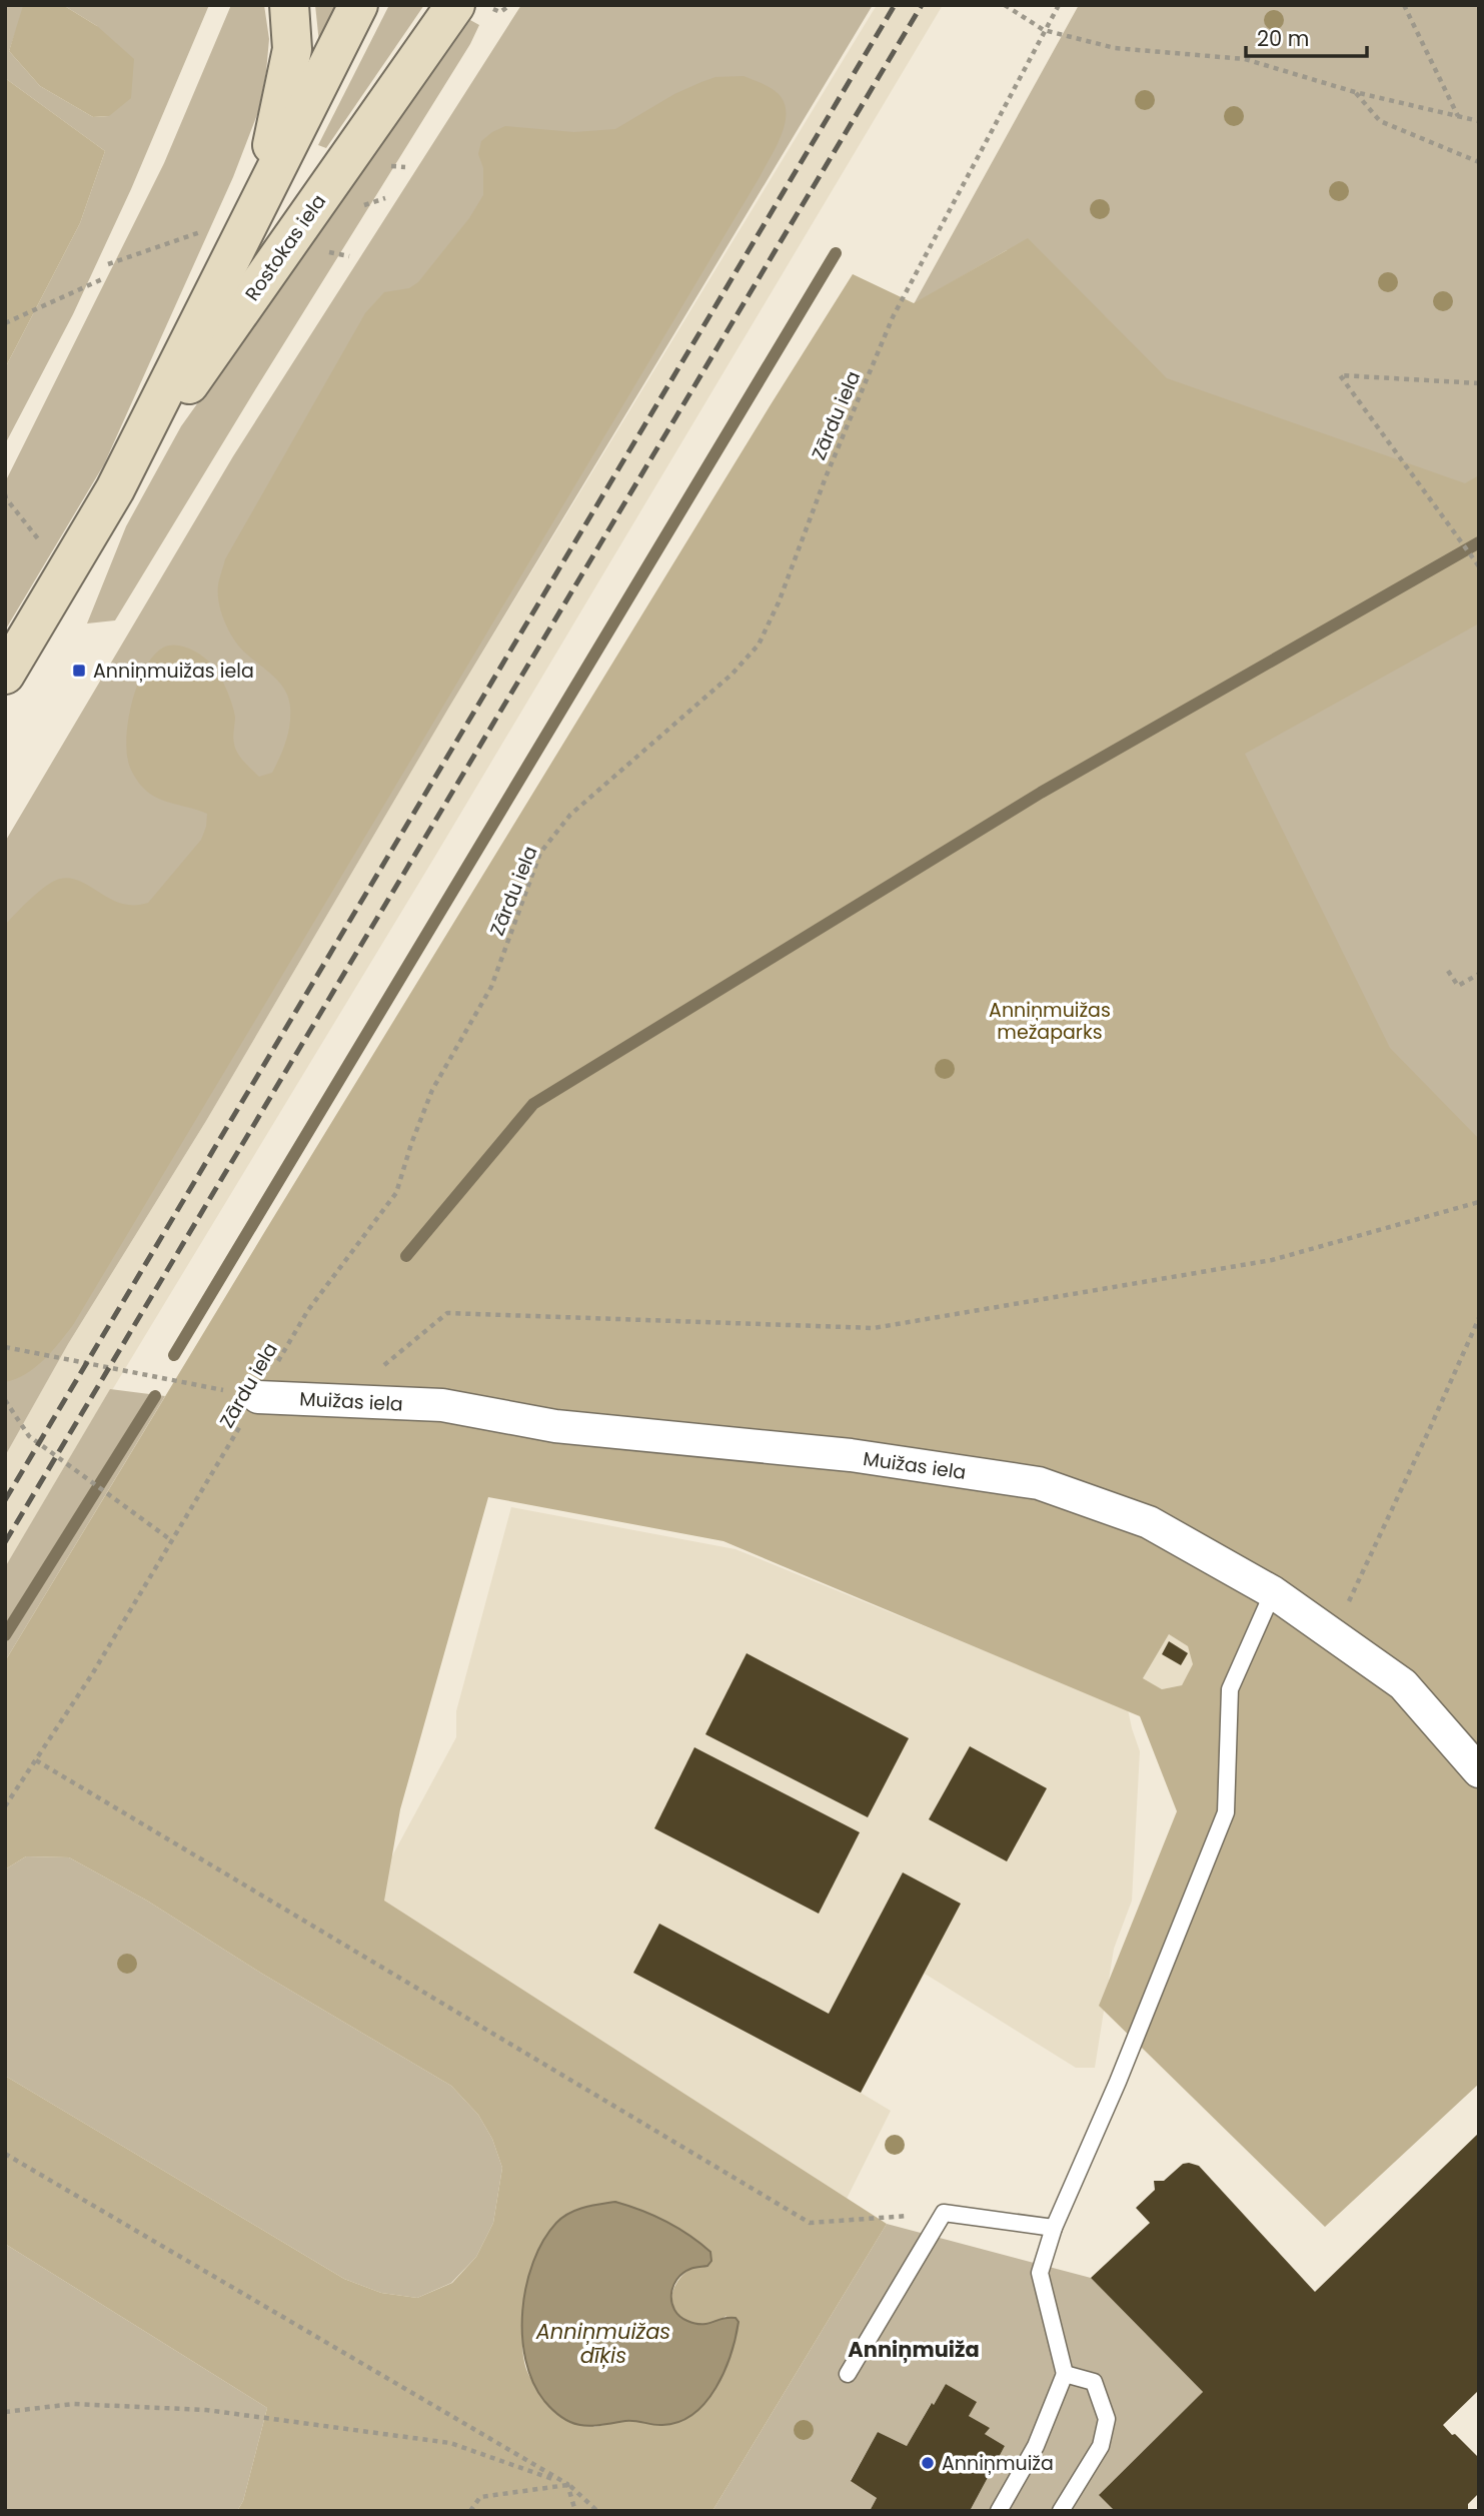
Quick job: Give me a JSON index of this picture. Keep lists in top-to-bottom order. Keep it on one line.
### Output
{"streets":{"street":["Rostokas iela","Muižas iela"],"path":["Zārdu iela"]},"crossings":[["Zārdu iela","Muižas iela"]],"districts":["Anniņmuiža"],"water":["Anniņmuižas dīķis"],"parks":["Anniņmuižas mežaparks"],"places":{"transit":["Anniņmuižas iela"],"other":["Anniņmuiža"]},"scale_bar":"20 m"}
